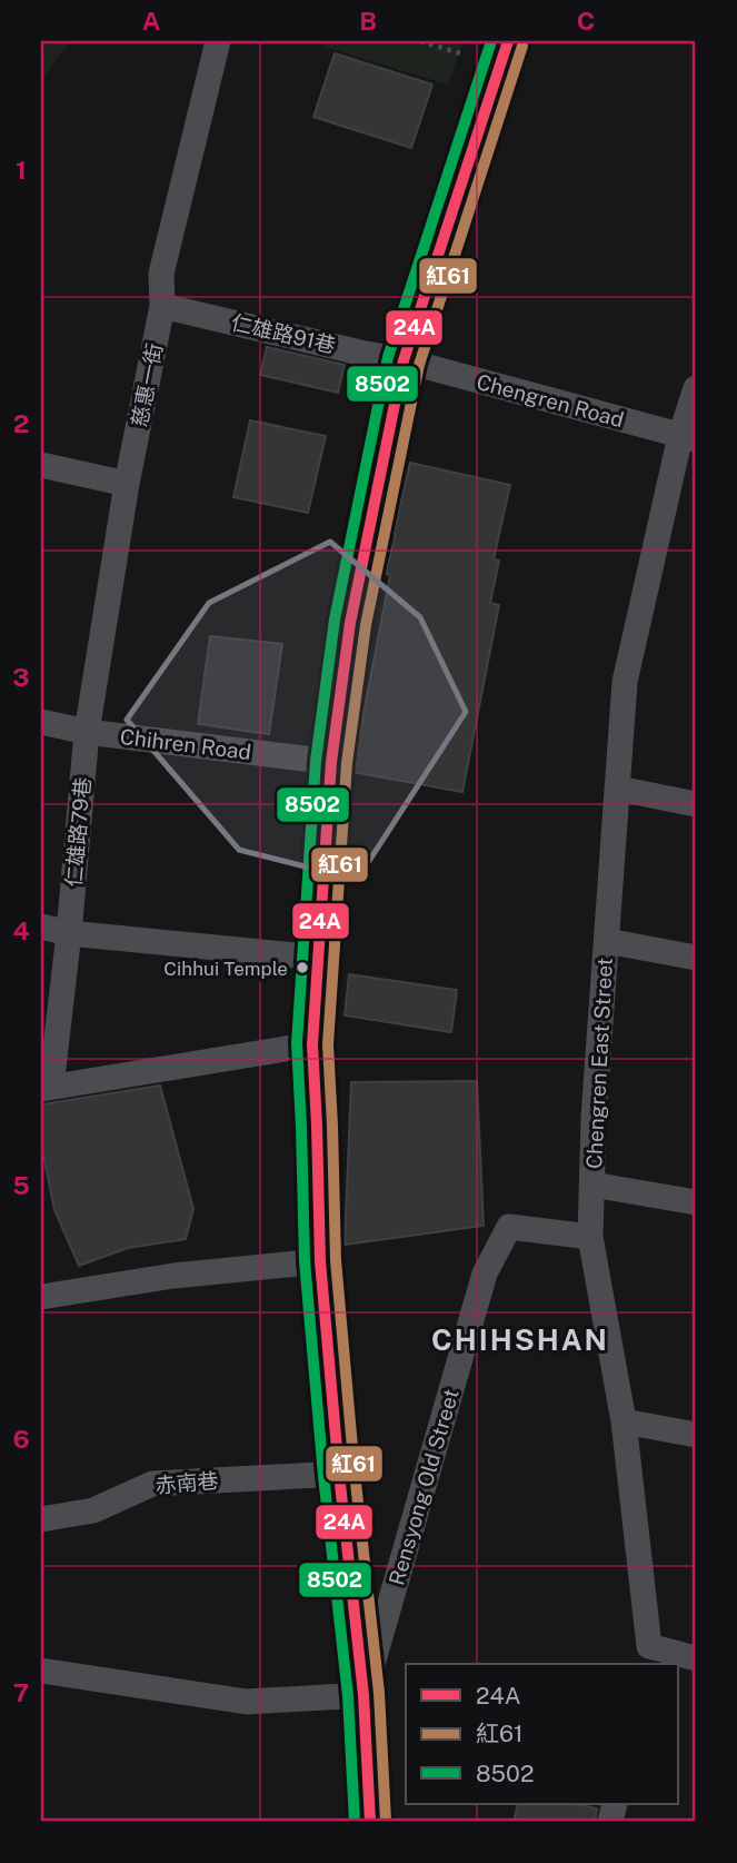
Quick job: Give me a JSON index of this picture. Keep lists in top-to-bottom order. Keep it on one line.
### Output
{"streets":{"street":["仁雄路91巷","慈惠一街","Chengren Road","Chihren Road","仁雄路79巷","Chengren East Street","赤南巷","Rensyong Old Street"]},"crossings":[["仁雄路91巷","慈惠一街"],["仁雄路91巷","Chengren Road"],["慈惠一街","Chihren Road"],["慈惠一街","仁雄路79巷"],["Chengren Road","Chengren East Street"],["Chihren Road","仁雄路79巷"],["Chengren East Street","Rensyong Old Street"]],"districts":["CHIHSHAN"],"places":["Cihhui Temple"],"lines":["transit line 24A","transit line 8502","transit line 紅61"],"legend":["24A","紅61","8502"],"grid":{"columns":["A","B","C"],"rows":["1","2","3","4","5","6","7"]}}
